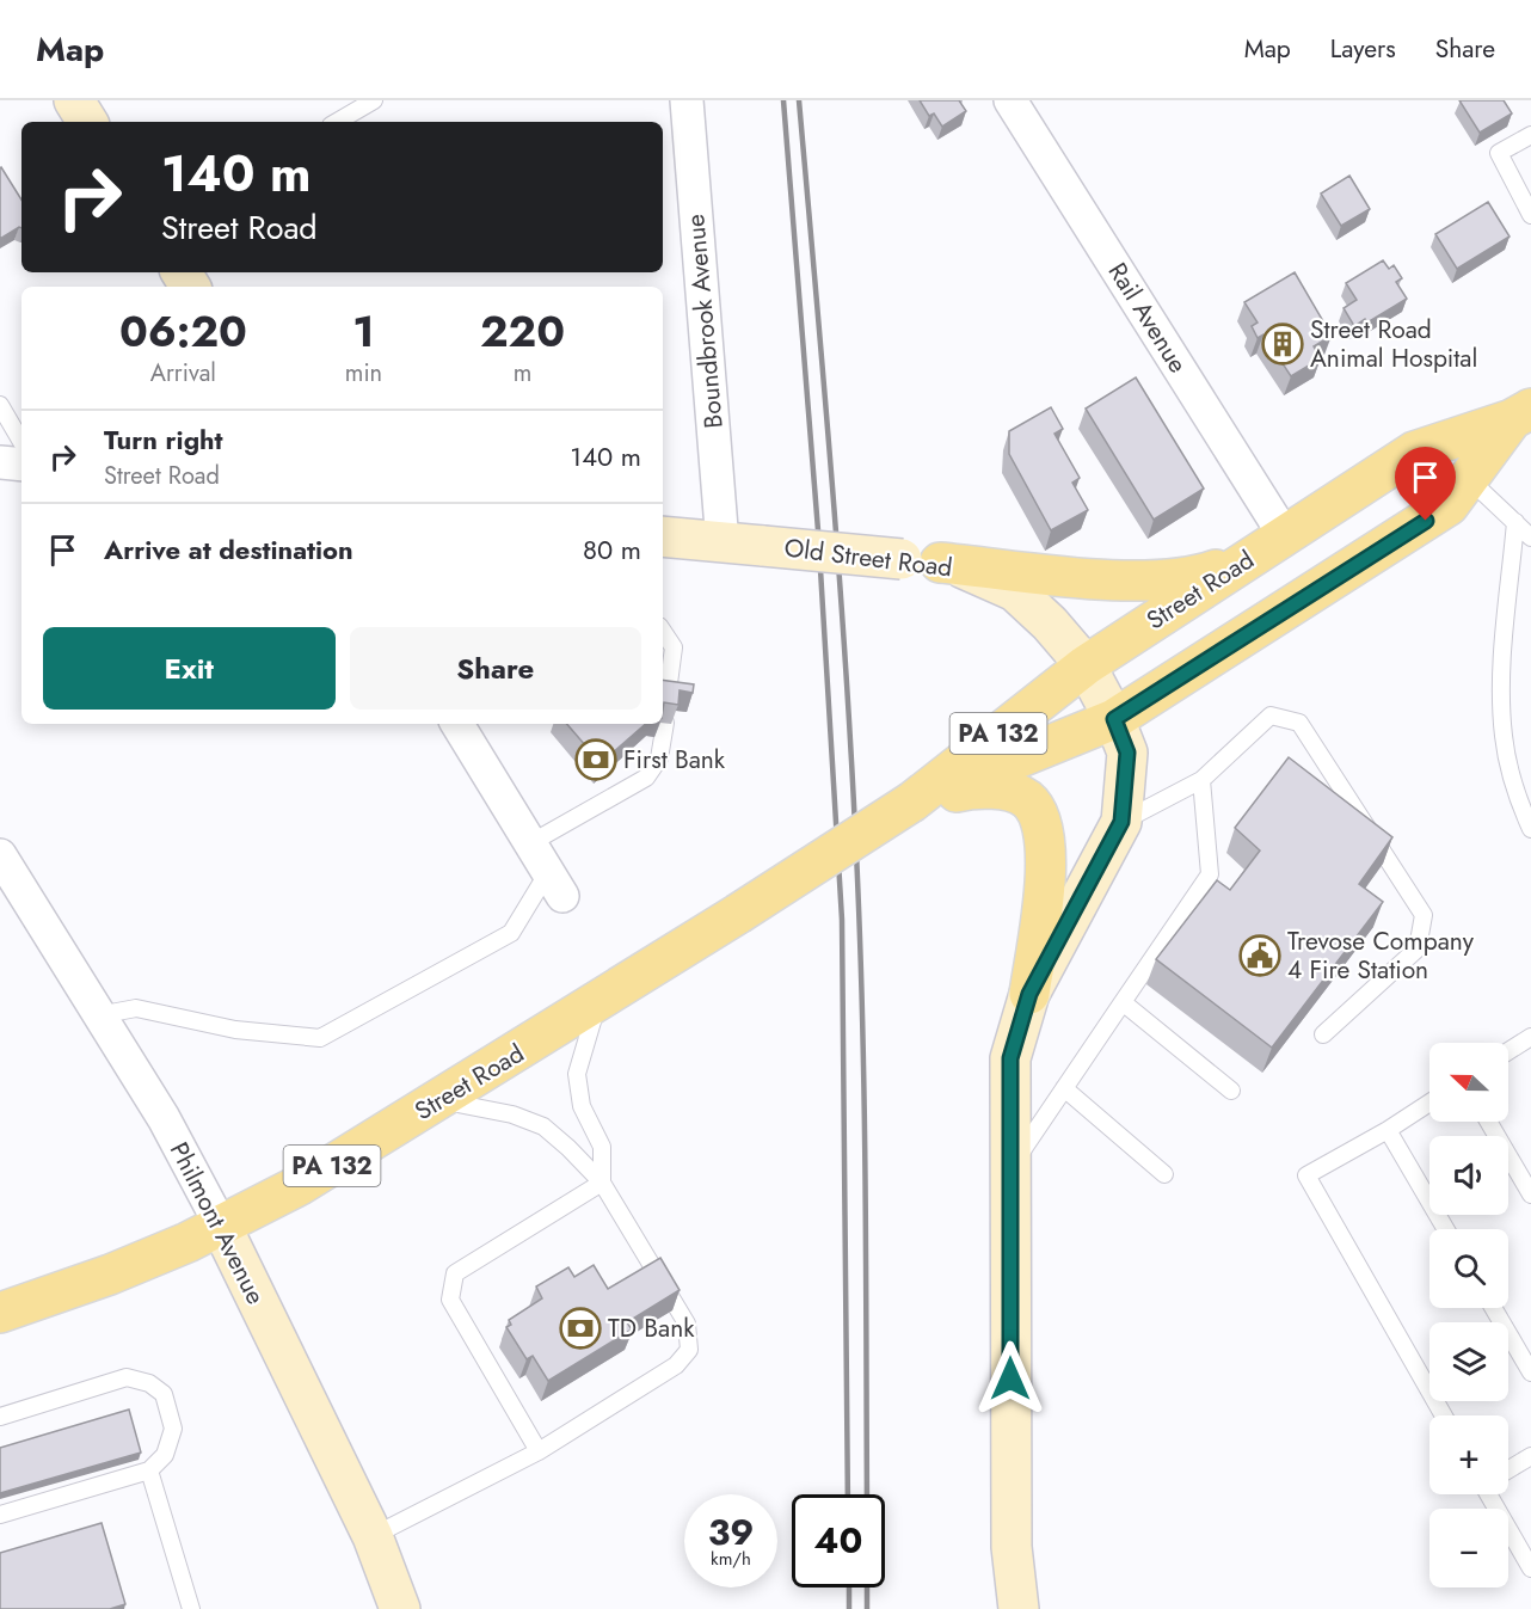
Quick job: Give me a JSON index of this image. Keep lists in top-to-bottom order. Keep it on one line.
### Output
{"streets":{"main road":["Street Road","PA 132"],"street":["Rail Avenue","Boundbrook Avenue","Old Street Road","Philmont Avenue"]},"crossings":[["Rail Avenue","Street Road"],["Boundbrook Avenue","Old Street Road"],["Old Street Road","Street Road"],["Street Road","Philmont Avenue"]],"places":{"building":["Street Road Animal Hospital"],"bank":["First Bank","TD Bank"],"public building":["Trevose Company 4 Fire Station"]},"north":"left","page":{"header":"Map","nav":["Map","Layers","Share"],"turn":["140 m","Street Road"],"eta":["06:20","Arrival","1","min","220","m"],"list":[{"name":"Turn right","note":"Street Road","value":"140 m"},{"name":"Arrive at destination","value":"80 m"}],"buttons":["Exit","Share"],"map_buttons":["+","−"],"speed":"39 km/h","limit":"40"}}
